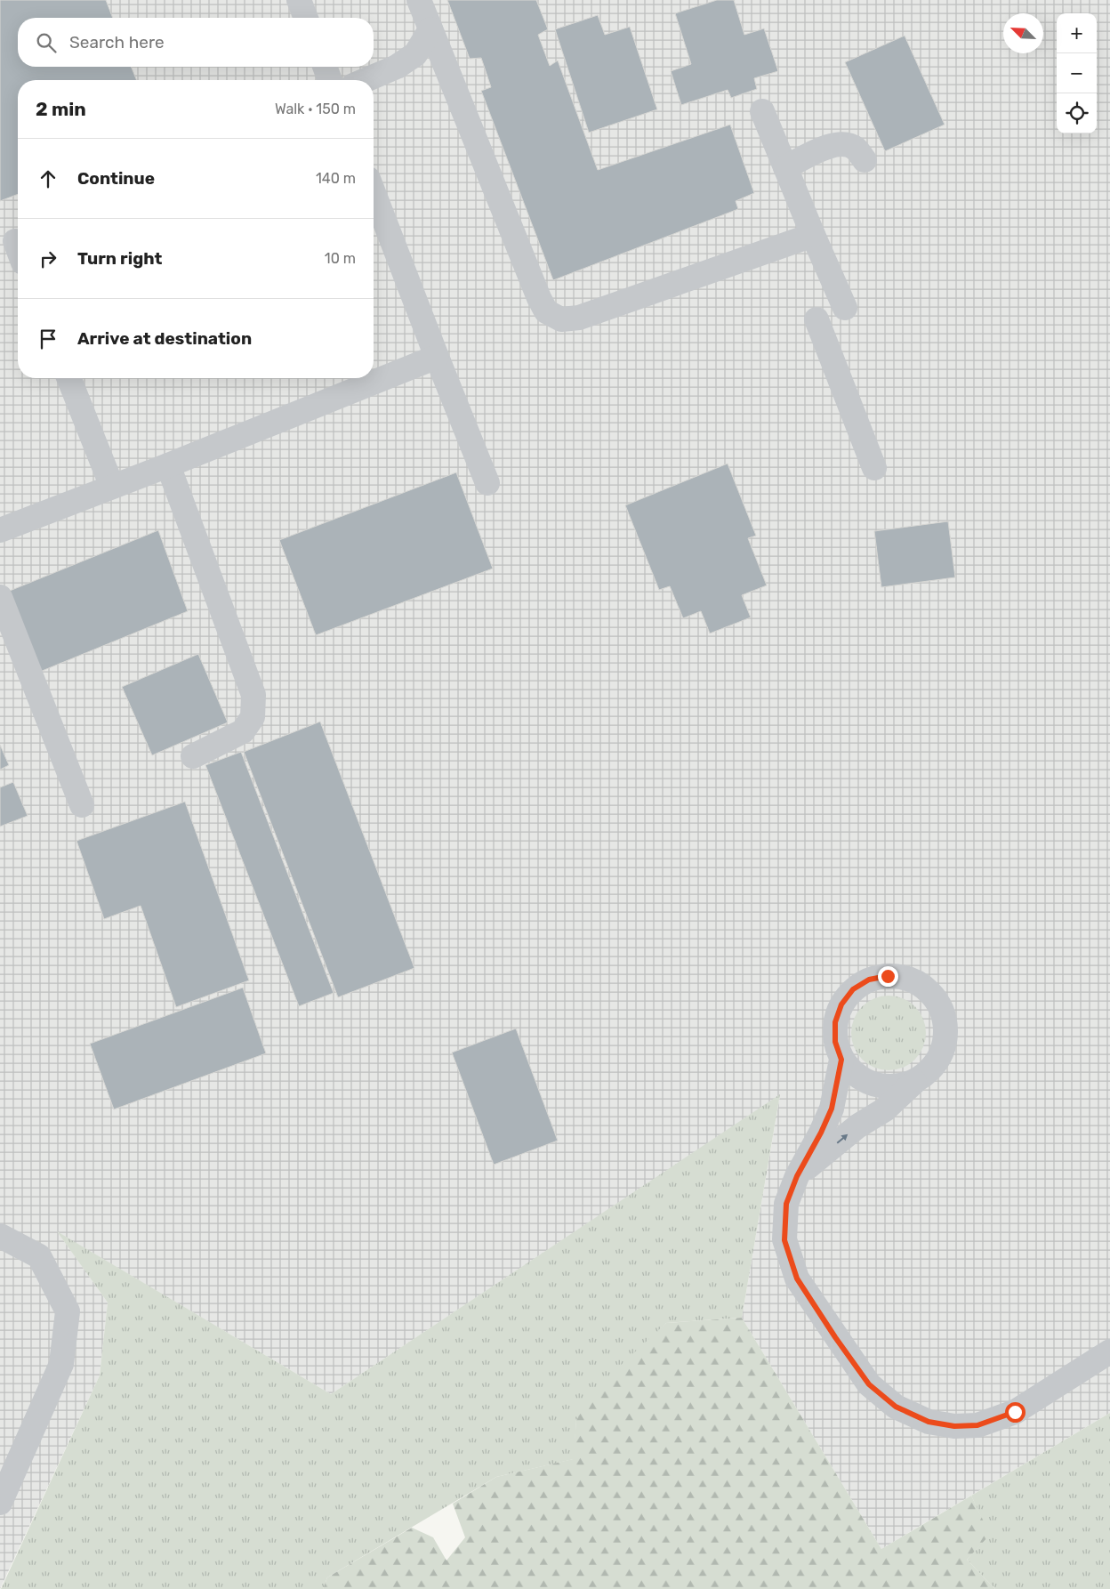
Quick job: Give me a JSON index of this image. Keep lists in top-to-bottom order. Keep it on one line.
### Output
{"north":"top left","page":{"map_buttons":["+","−"],"search":"Search here","heading":["2 min","Walk · 150 m"],"list":[["Continue","140 m"],["Turn right","10 m"],"Arrive at destination"]}}
